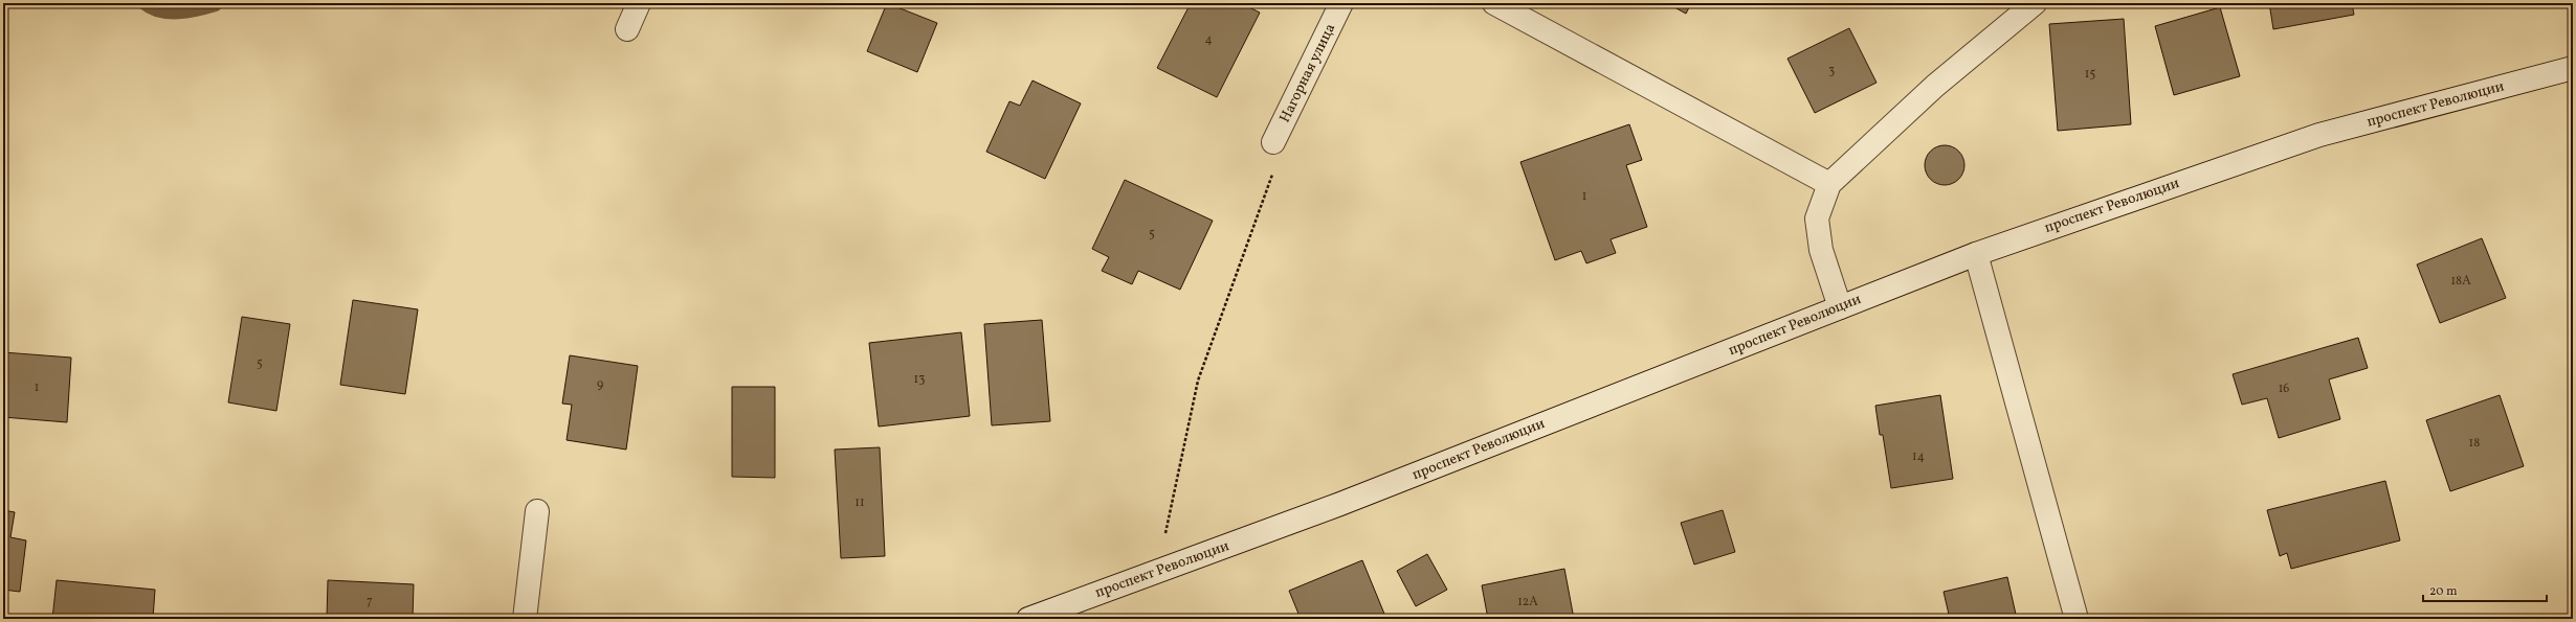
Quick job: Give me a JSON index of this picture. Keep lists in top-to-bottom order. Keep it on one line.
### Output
{"streets":{"street":["Нагорная улица","проспект Революции"]},"house_numbers":["4","3","15","1","5","18А","5","13","9","1","16","18","14","11","7","12А"],"scale_bar":"20 m"}
